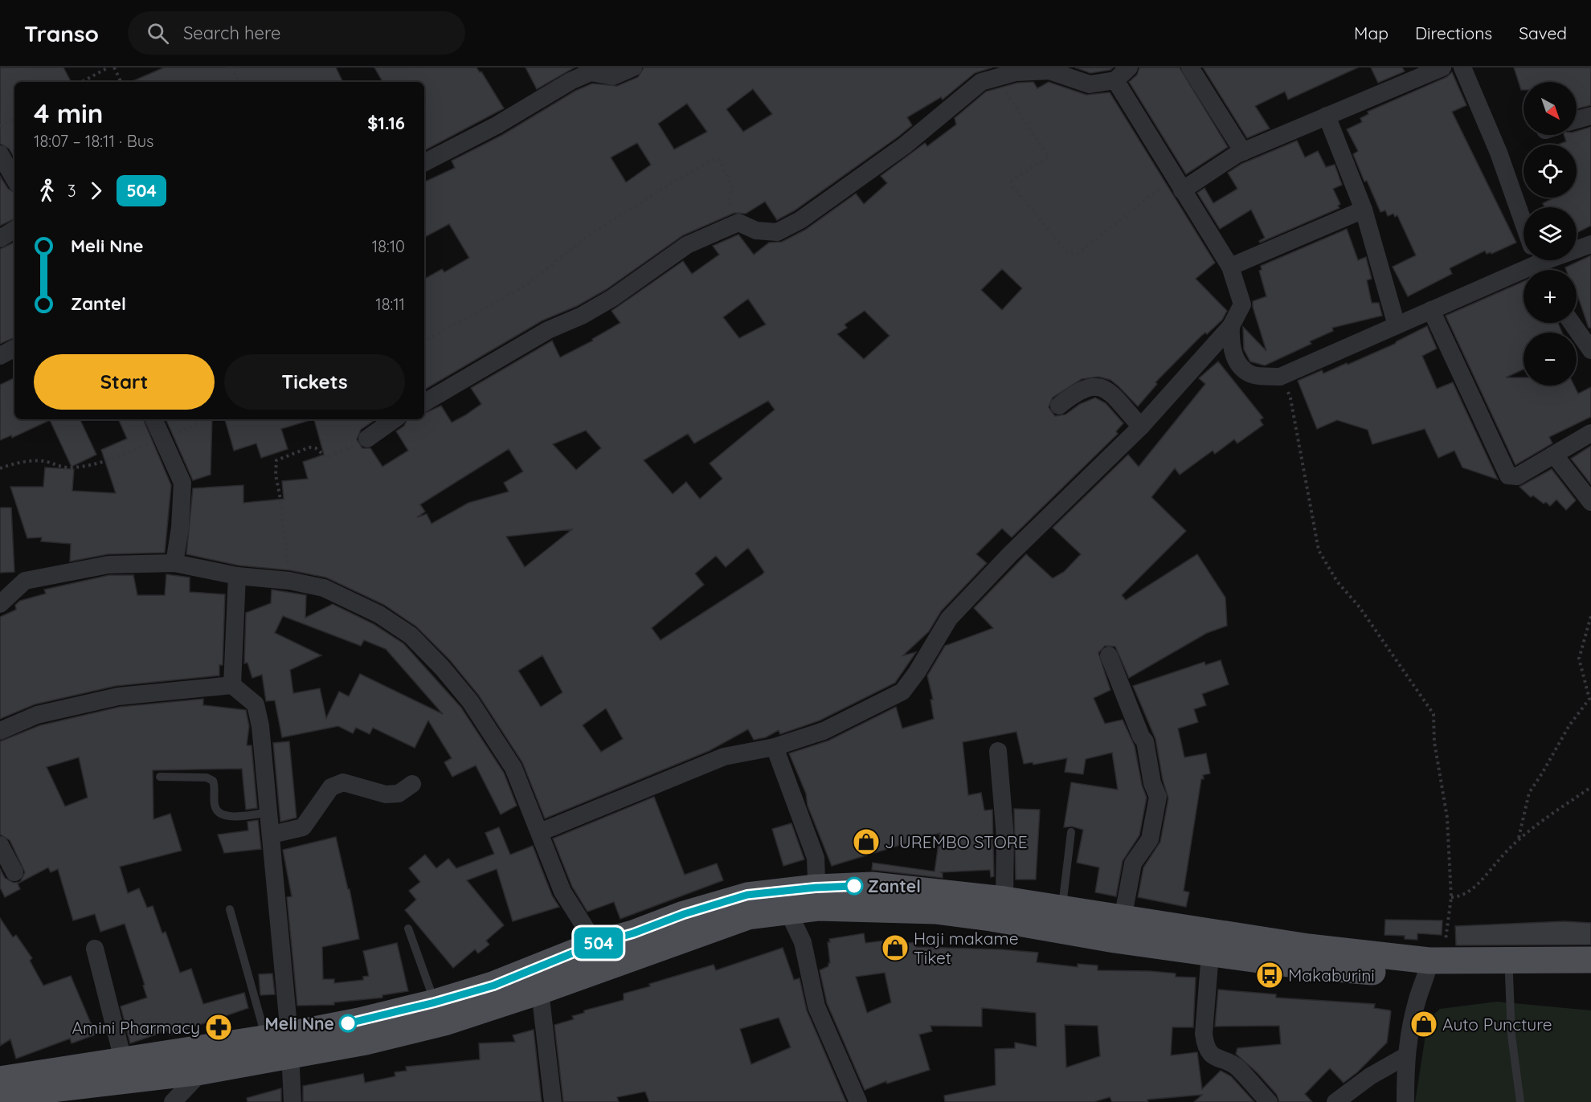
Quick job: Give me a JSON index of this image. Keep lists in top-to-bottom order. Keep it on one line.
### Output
{"places":{"shop":["J UREMBO STORE","Haji makame Tiket","Auto Puncture"],"other":["Zantel","Meli Nne"],"bus stop":["Makaburini"],"pharmacy":["Amini Pharmacy"]},"lines":["bus line 504"],"north":"bottom right","page":{"header":"Transo","search":"Search here","nav":["Map","Directions","Saved"],"on_map":"504","map_buttons":["+","−"],"heading":["4 min","18:07 – 18:11 · Bus","$1.16"],"legs":["3","504"],"list":[{"name":"Meli Nne","value":"18:10"},{"name":"Zantel","value":"18:11"}],"buttons":["Start","Tickets"]}}
